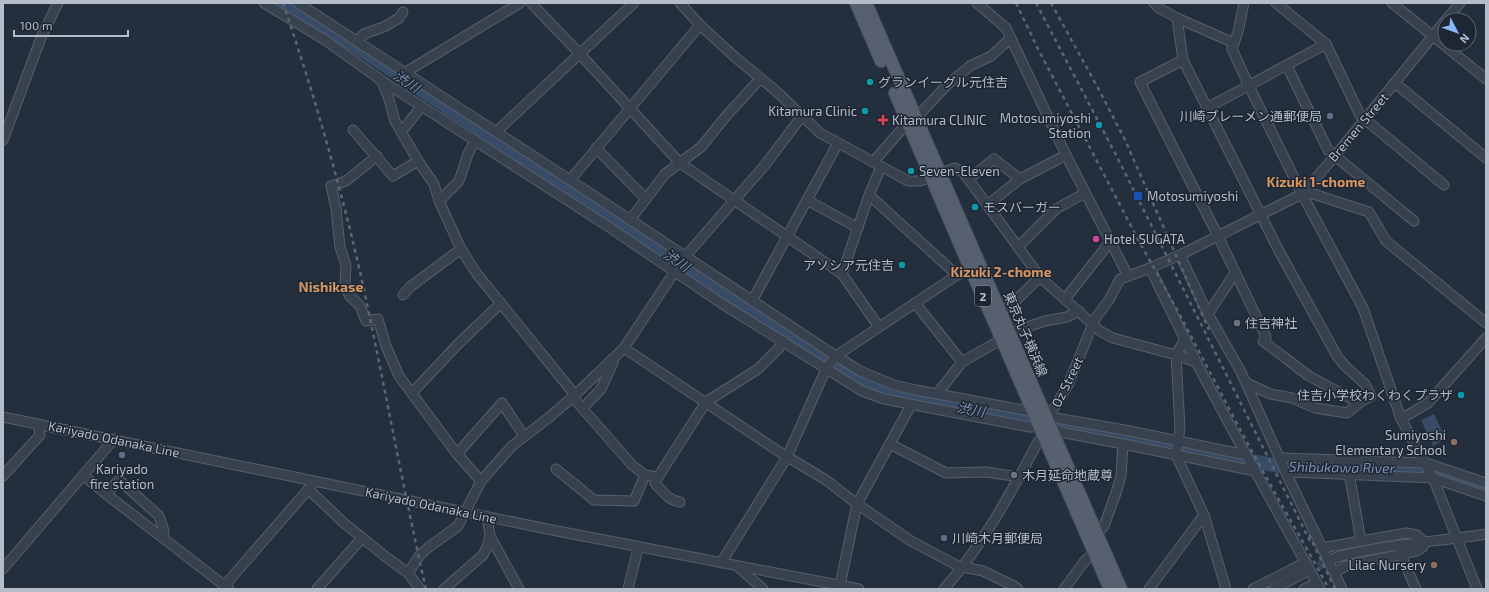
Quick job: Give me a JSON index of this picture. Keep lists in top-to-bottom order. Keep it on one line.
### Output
{"streets":{"main road":["2","東京丸子横浜線"],"street":["Bremen Street","Oz Street","Kariyado Odanaka Line"]},"crossings":[["Bremen Street","Oz Street"],["東京丸子横浜線","Oz Street"]],"districts":["Kizuki 1-chome","Kizuki 2-chome","Nishikase"],"water":["渋川","Shibukawa River"],"places":{"other":["グランイーグル元住吉","Kitamura Clinic","川崎ブレーメン通郵便局","Motosumiyoshi Station","Seven-Eleven","モスバーガー","Hotel SUGATA","アソシア元住吉","住吉神社","住吉小学校わくわくプラザ","Sumiyoshi Elementary School","Kariyado fire station","木月延命地蔵尊","川崎木月郵便局","Lilac Nursery"],"health":["Kitamura CLINIC"],"transit":["Motosumiyoshi"]},"scale_bar":"100 m","north":"bottom right"}
